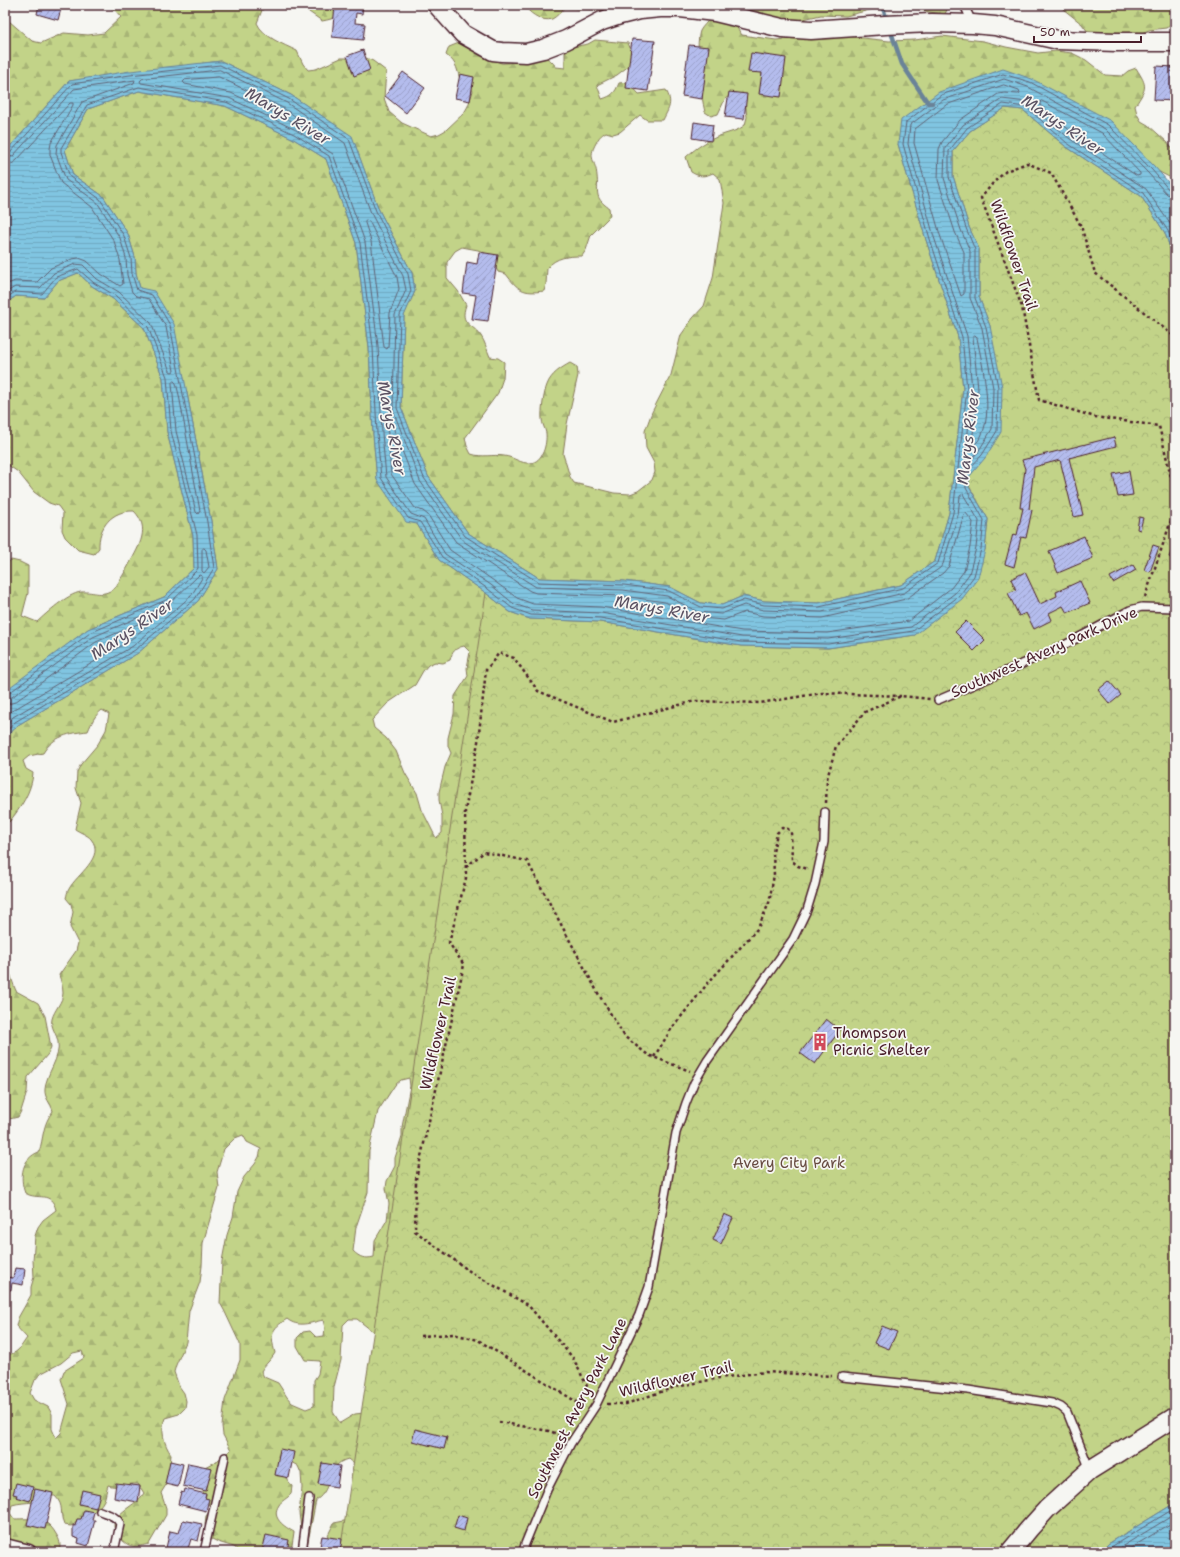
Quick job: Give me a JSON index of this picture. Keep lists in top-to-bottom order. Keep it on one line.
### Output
{"streets":{"lane":["Southwest Avery Park Drive","Southwest Avery Park Lane"],"path":["Wildflower Trail"]},"crossings":[["Wildflower Trail","Southwest Avery Park Drive"],["Wildflower Trail","Southwest Avery Park Lane"]],"water":["Marys River"],"parks":["Avery City Park"],"places":{"building":["Thompson Picnic Shelter"]},"scale_bar":"50 m"}
